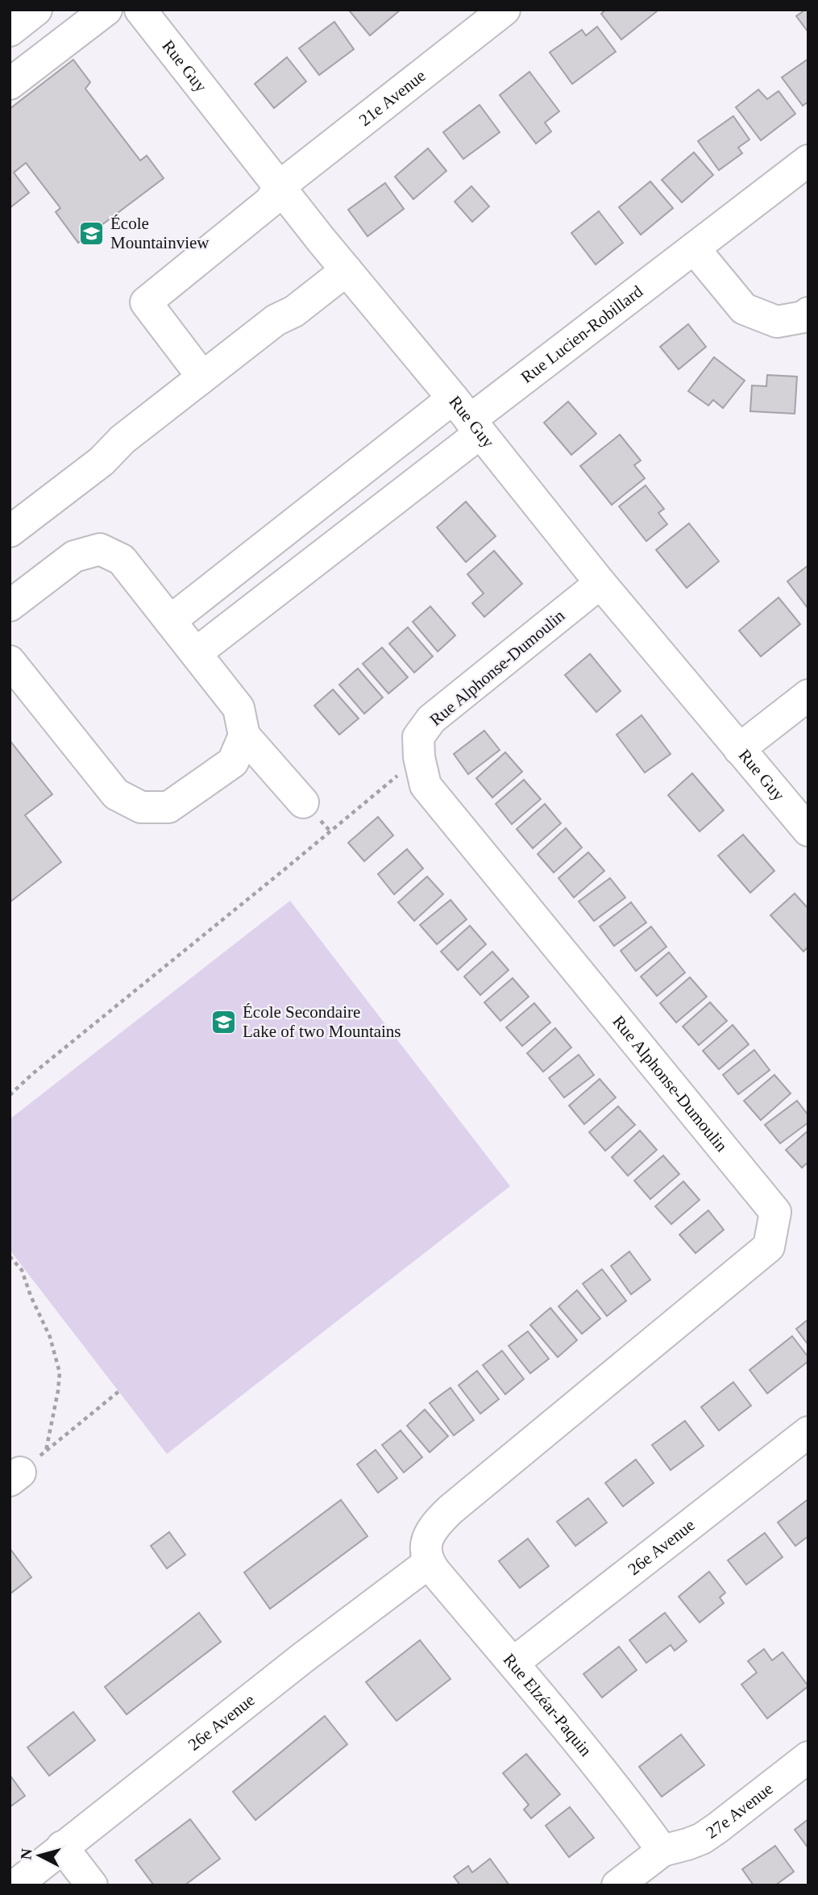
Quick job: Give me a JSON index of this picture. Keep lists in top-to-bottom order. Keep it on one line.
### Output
{"streets":{"street":["Rue Guy","21e Avenue","Rue Lucien-Robillard","Rue Alphonse-Dumoulin","26e Avenue","Rue Elzéar-Paquin","27e Avenue"]},"crossings":[["Rue Guy","21e Avenue"],["Rue Guy","Rue Lucien-Robillard"],["Rue Guy","Rue Alphonse-Dumoulin"],["Rue Alphonse-Dumoulin","26e Avenue"],["Rue Alphonse-Dumoulin","Rue Elzéar-Paquin"],["26e Avenue","Rue Elzéar-Paquin"],["Rue Elzéar-Paquin","27e Avenue"]],"places":{"school or university":["École Mountainview","École Secondaire Lake of two Mountains"]},"north":"left"}
